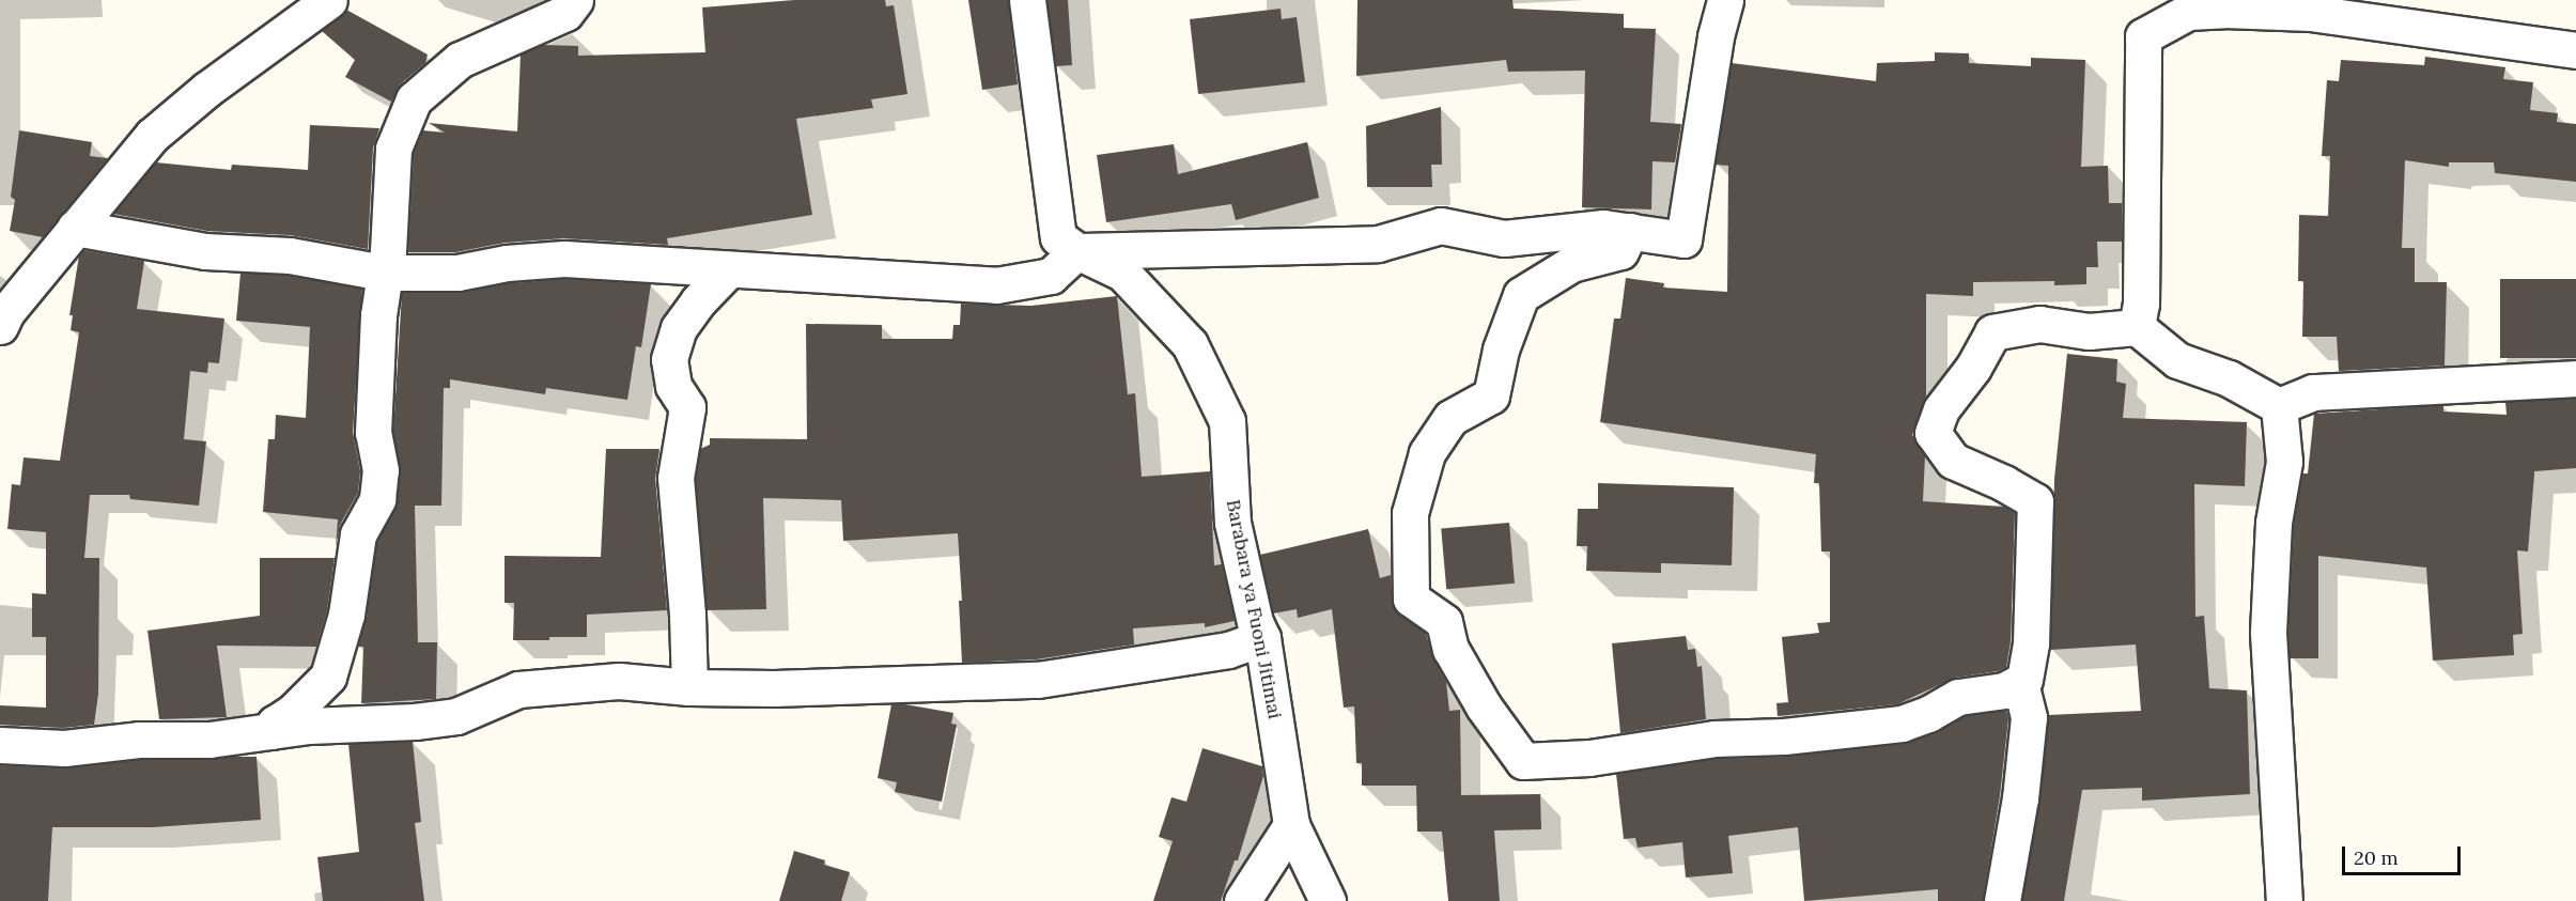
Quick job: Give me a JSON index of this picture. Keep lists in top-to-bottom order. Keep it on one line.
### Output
{"streets":{"street":["Barabara ya Fuoni Jitimai"]},"scale_bar":"20 m"}
